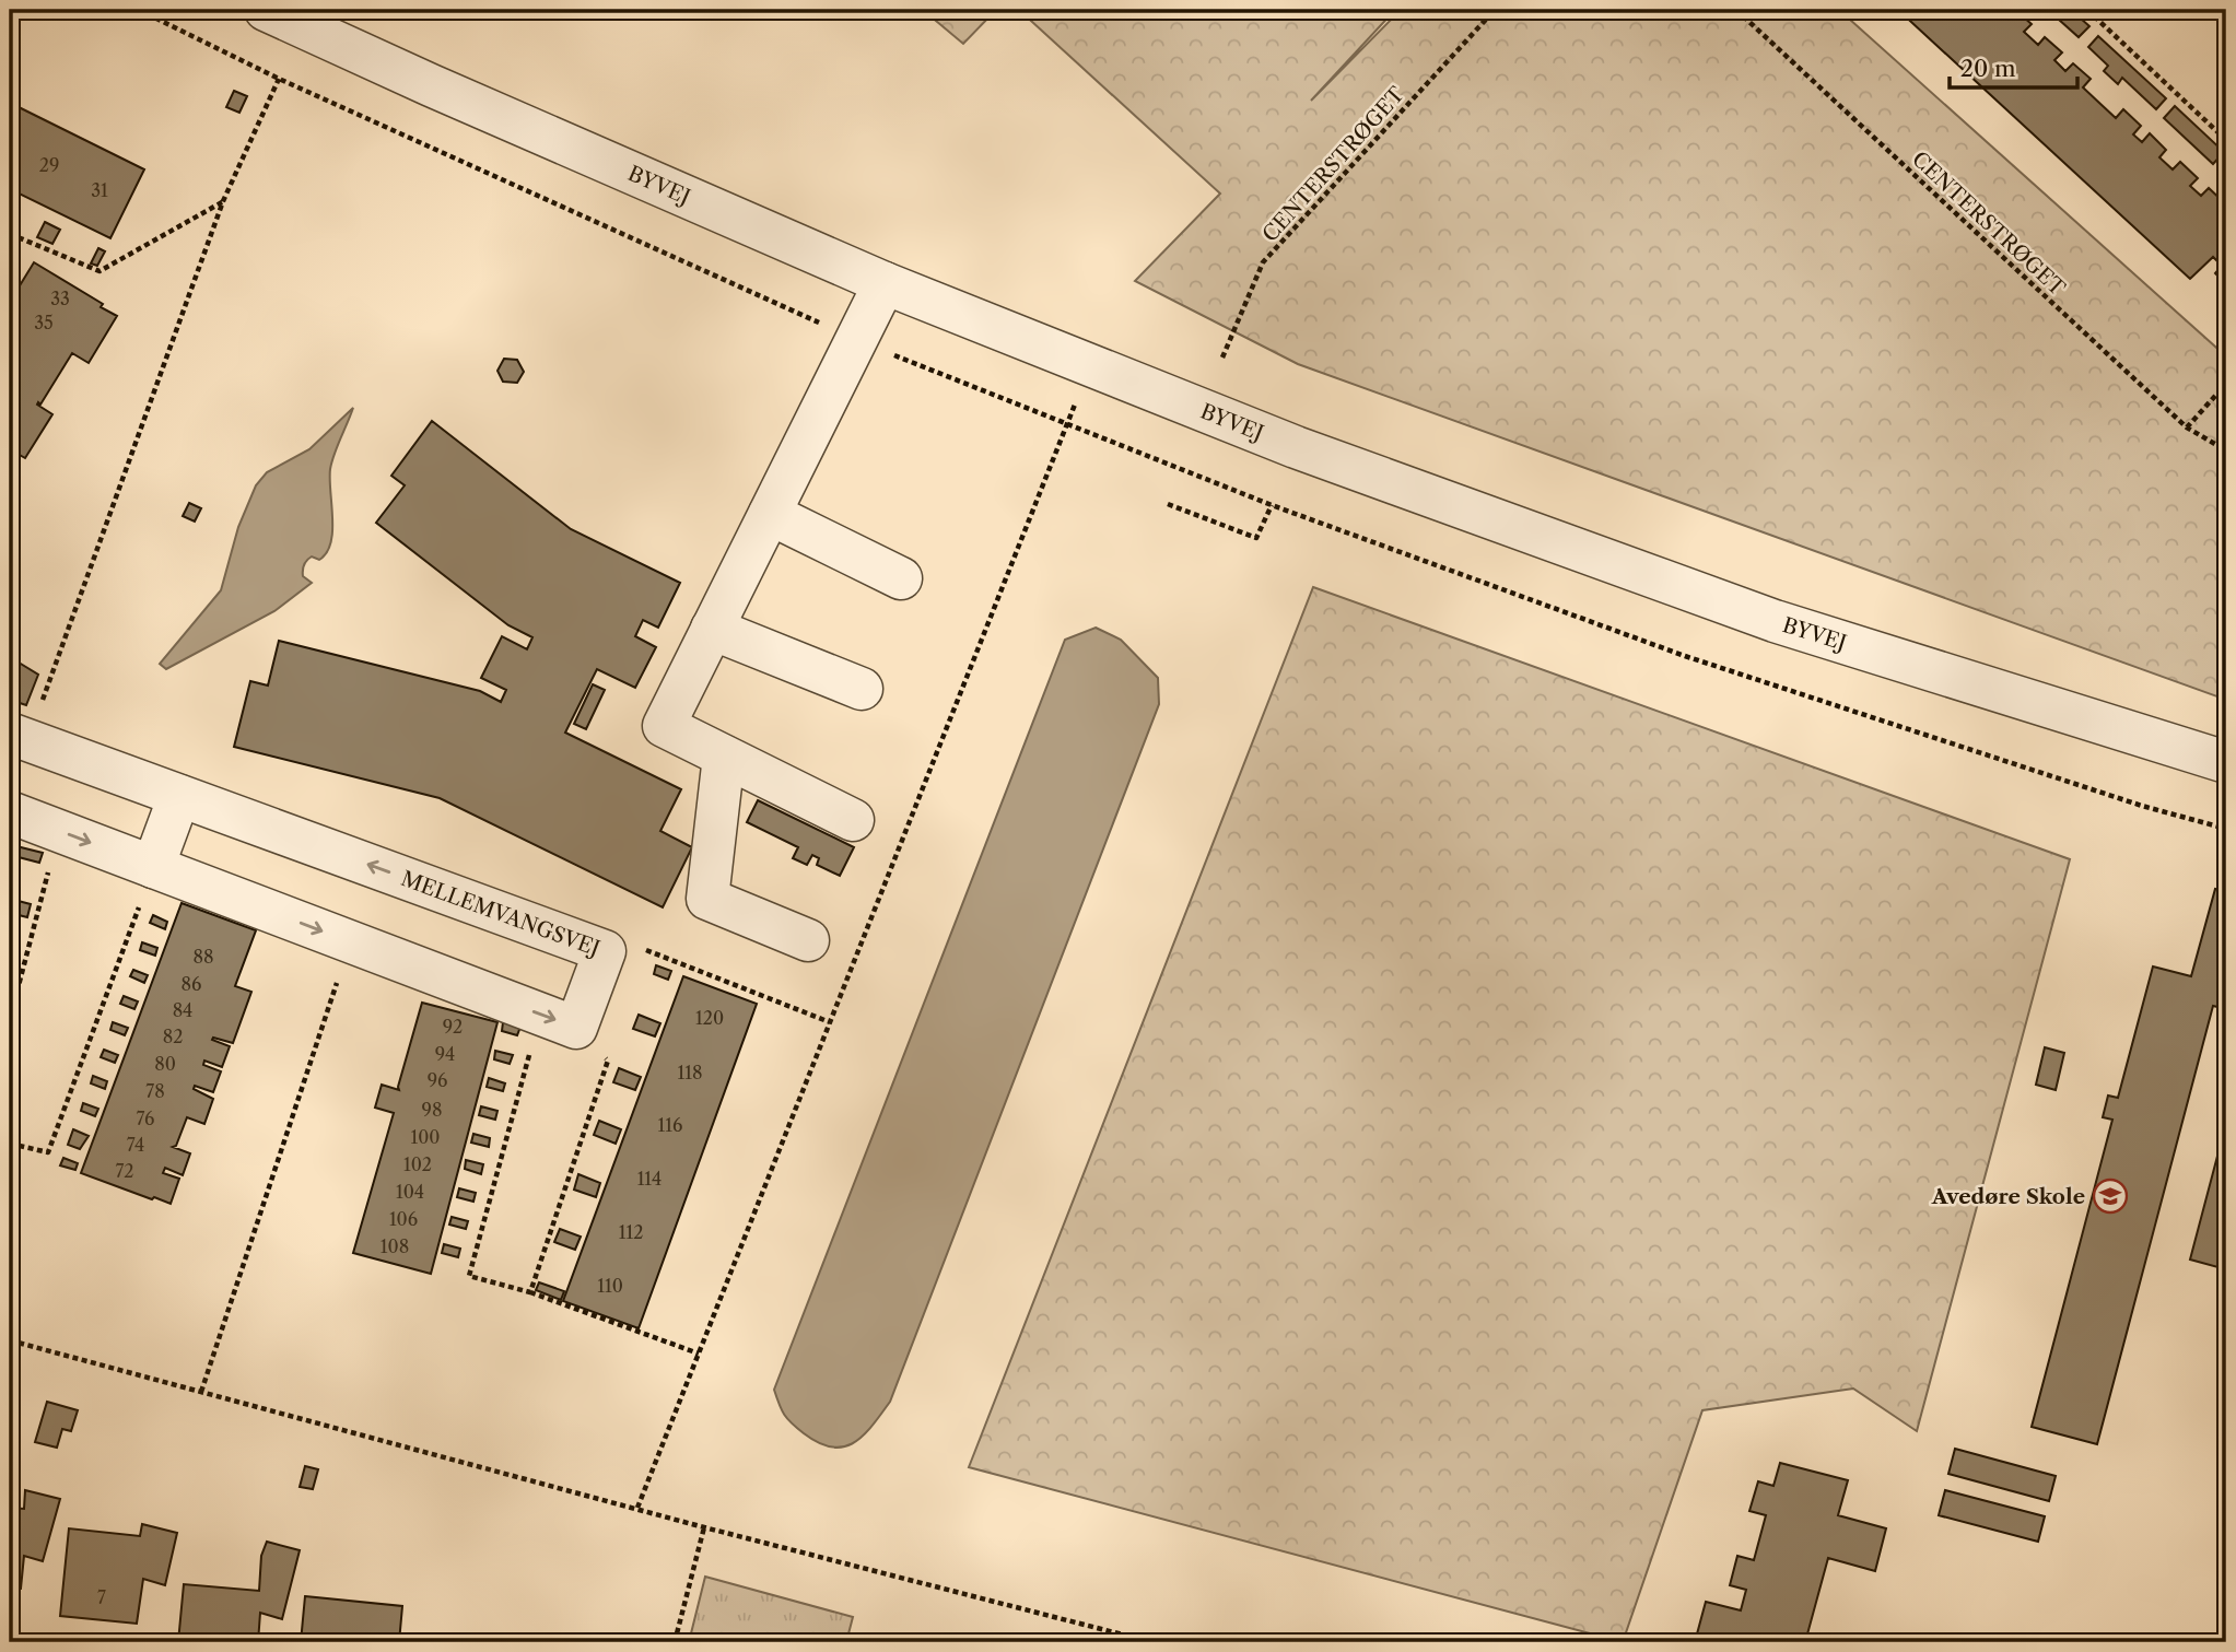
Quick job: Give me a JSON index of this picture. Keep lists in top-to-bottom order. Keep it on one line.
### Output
{"streets":{"street":["BYVEJ","MELLEMVANGSVEJ"],"path":["CENTERSTRØGET"]},"places":{"school or university":["Avedøre Skole"]},"house_numbers":["29","31","33","35","88","86","84","120","92","82","94","80","118","96","78","98","76","116","100","74","102","72","114","104","106","112","108","110","7"],"scale_bar":"20 m"}
